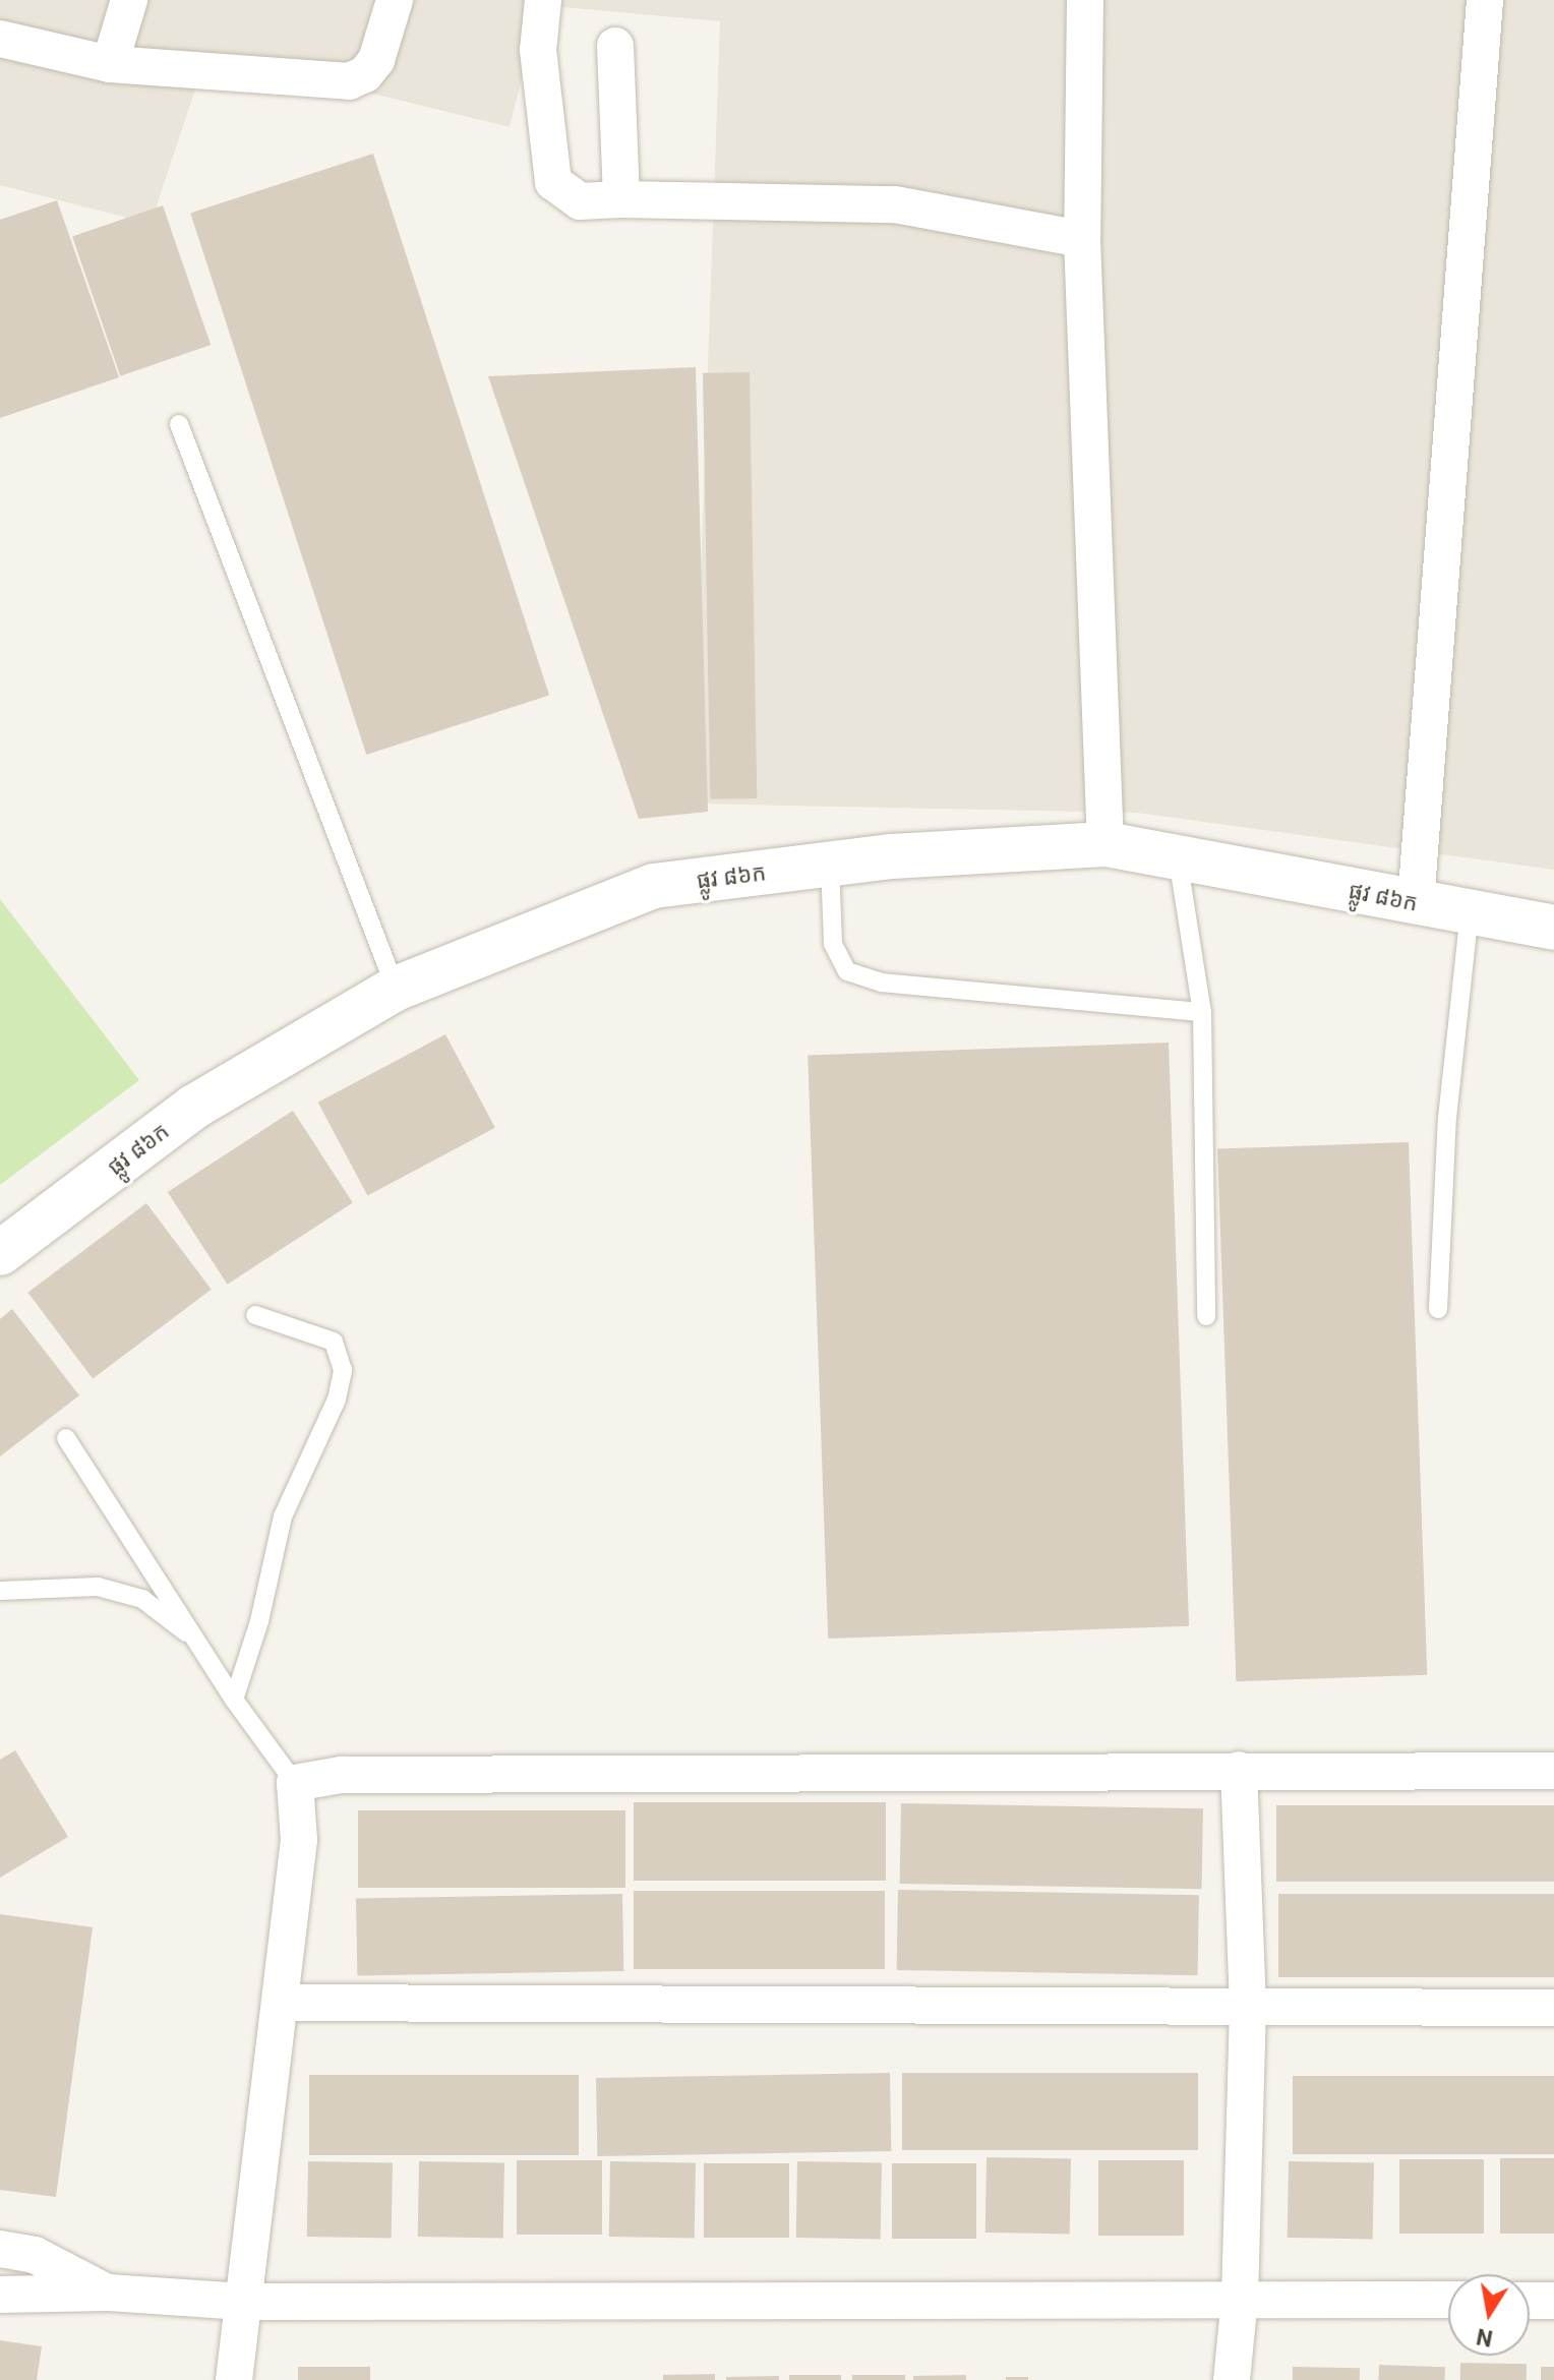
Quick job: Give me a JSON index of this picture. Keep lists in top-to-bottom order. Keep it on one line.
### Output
{"streets":{"street":["ផ្លូវ ៨៦ក"]},"north":"bottom"}
